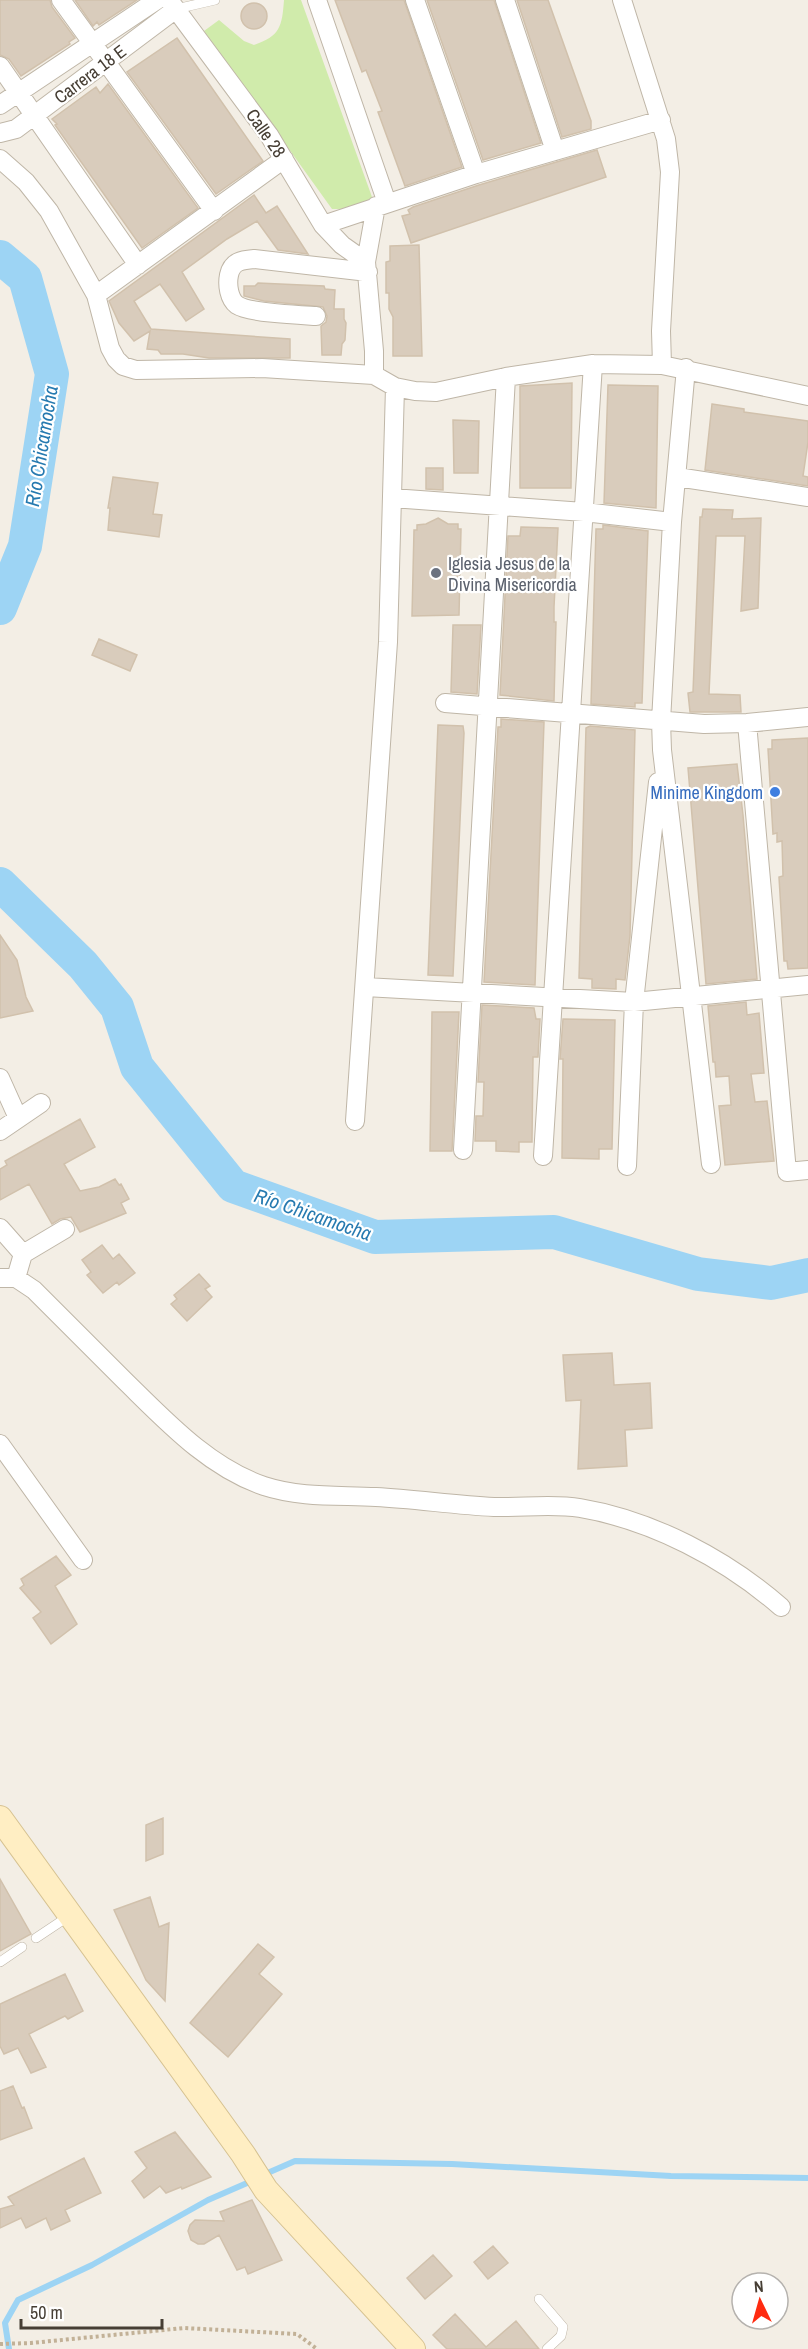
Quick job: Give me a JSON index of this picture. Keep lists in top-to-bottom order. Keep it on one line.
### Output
{"streets":{"street":["Carrera 18 E","Calle 28"]},"crossings":[["Carrera 18 E","Calle 28"]],"water":["Río Chicamocha"],"places":["Iglesia Jesus de la Divina Misericordia","Minime Kingdom"],"scale_bar":"50 m","north":"top"}
